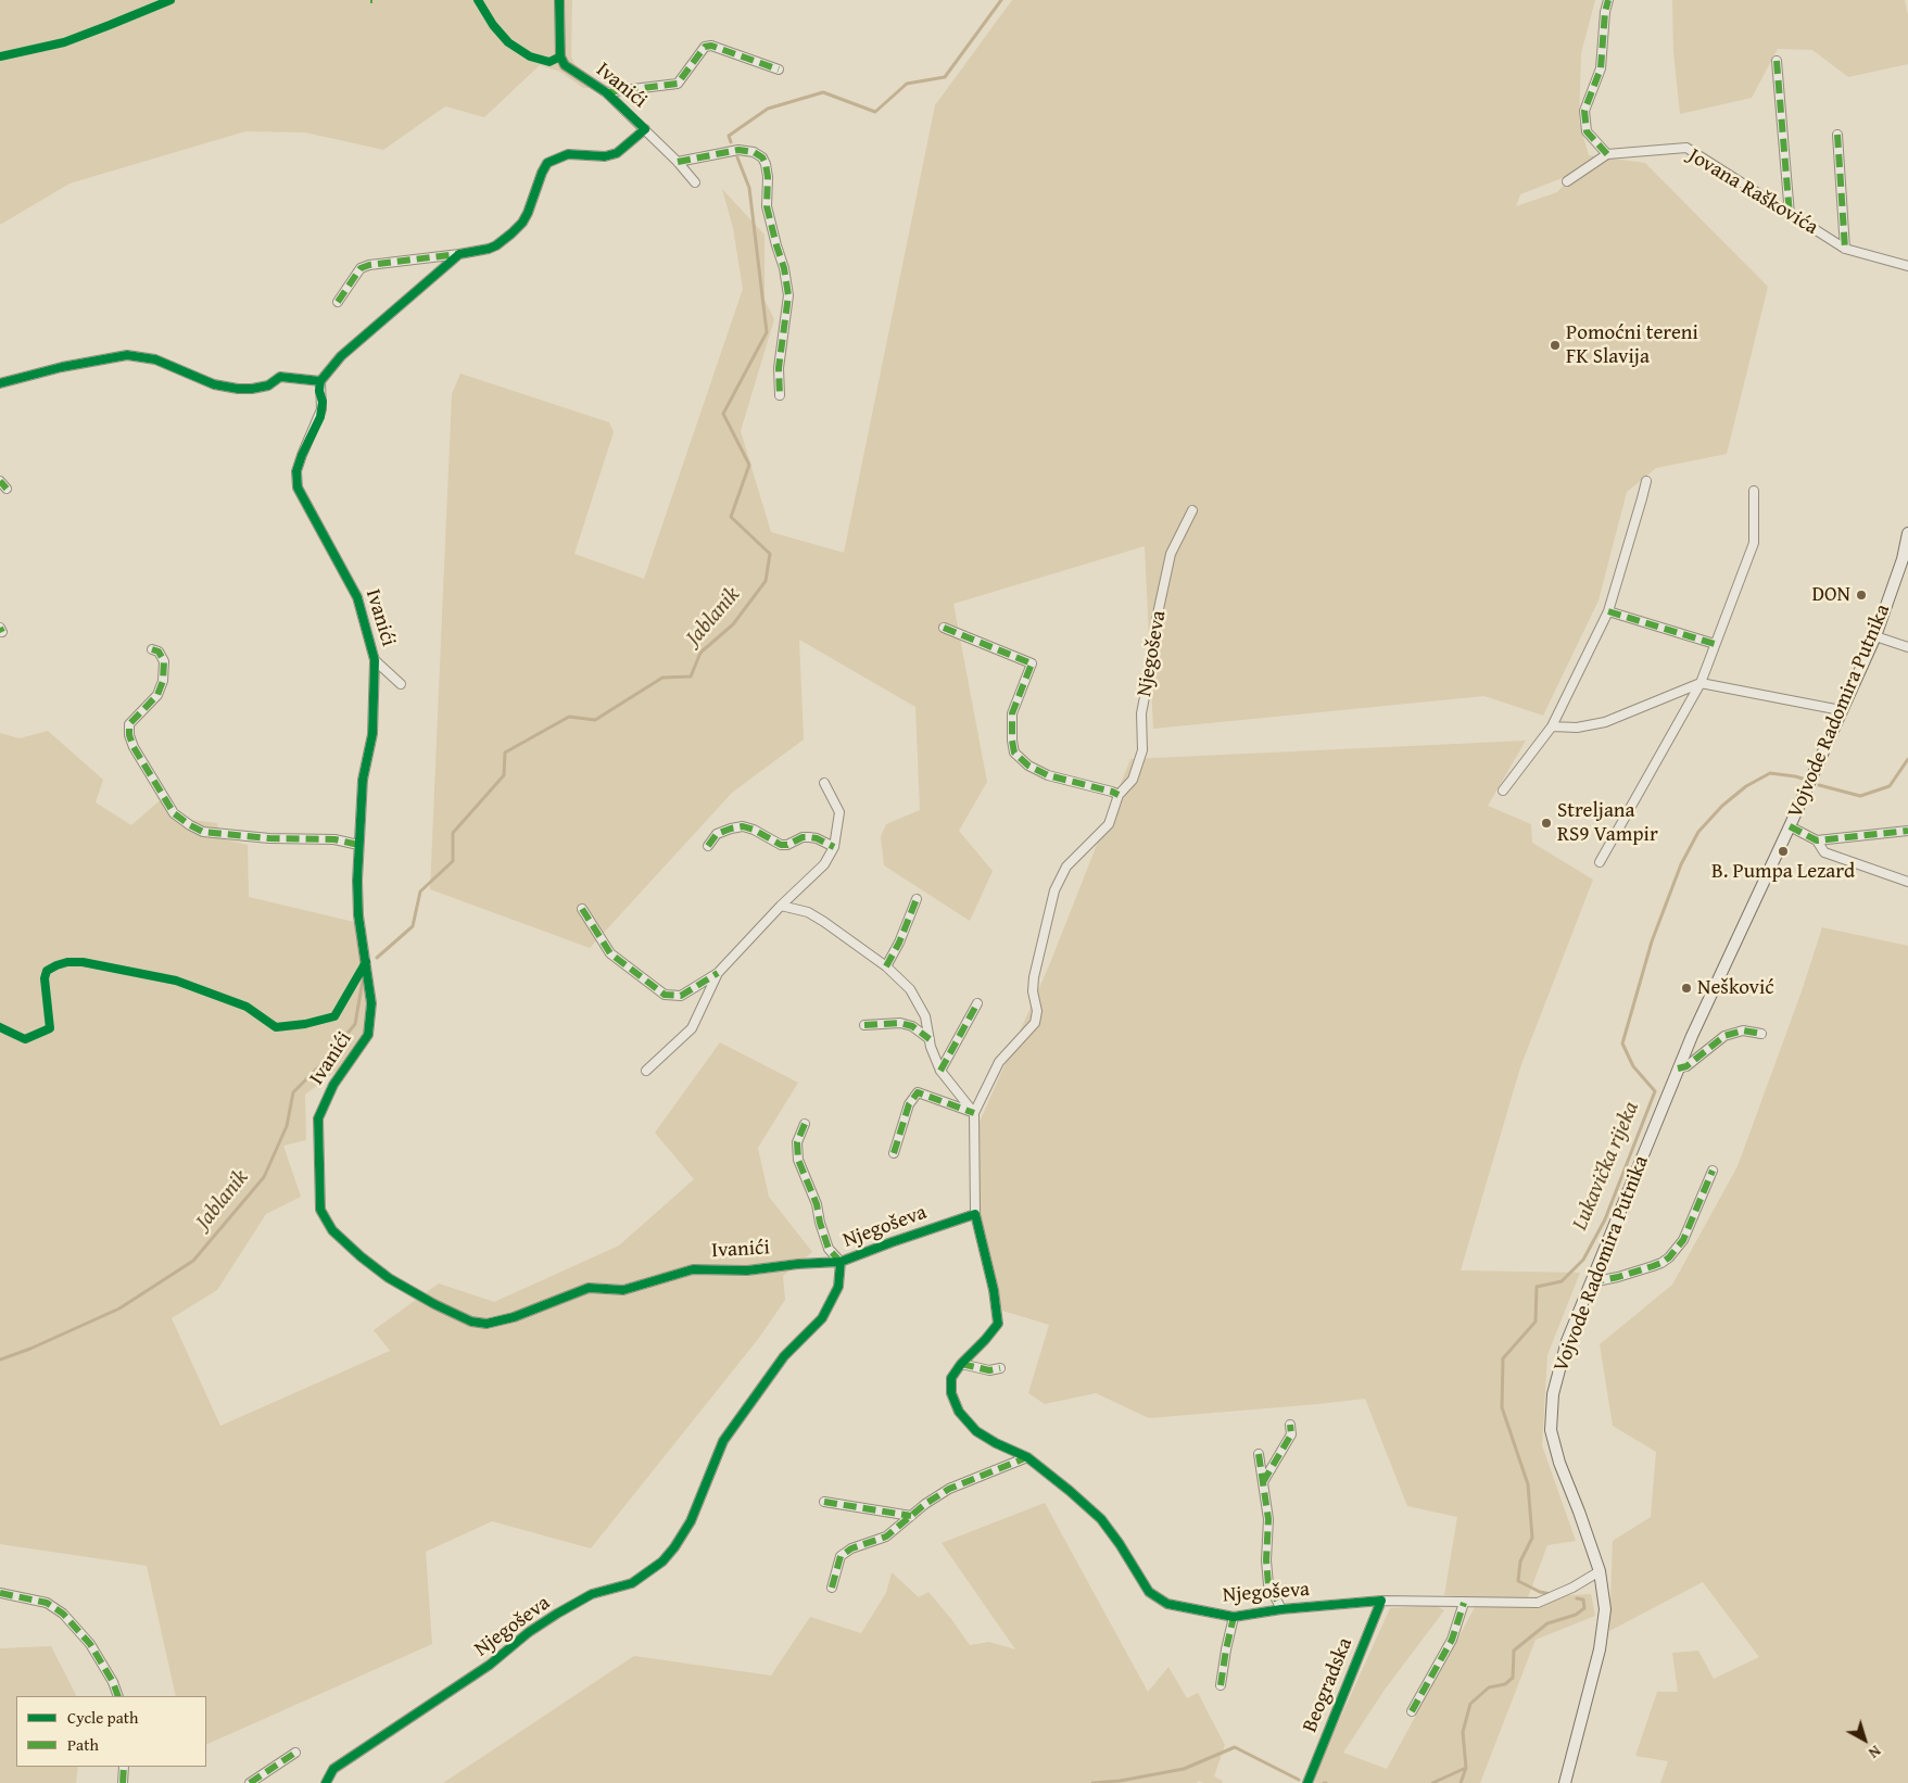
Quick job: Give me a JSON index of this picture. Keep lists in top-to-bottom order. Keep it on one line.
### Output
{"streets":{"main road":["Vojvode Radomira Putnika"],"street":["Ivanići","Jovana Raškovića","Njegoševa","Beogradska"]},"crossings":[["Ivanići","Njegoševa"],["Njegoševa","Vojvode Radomira Putnika"],["Njegoševa","Beogradska"]],"water":["Jablanik","Lukavička rijeka"],"places":["Pomoćni tereni FK Slavija","DON","Streljana RS9 Vampir","B. Pumpa Lezard","Nešković"],"legend":["Cycle path","Path"],"north":"bottom right"}
